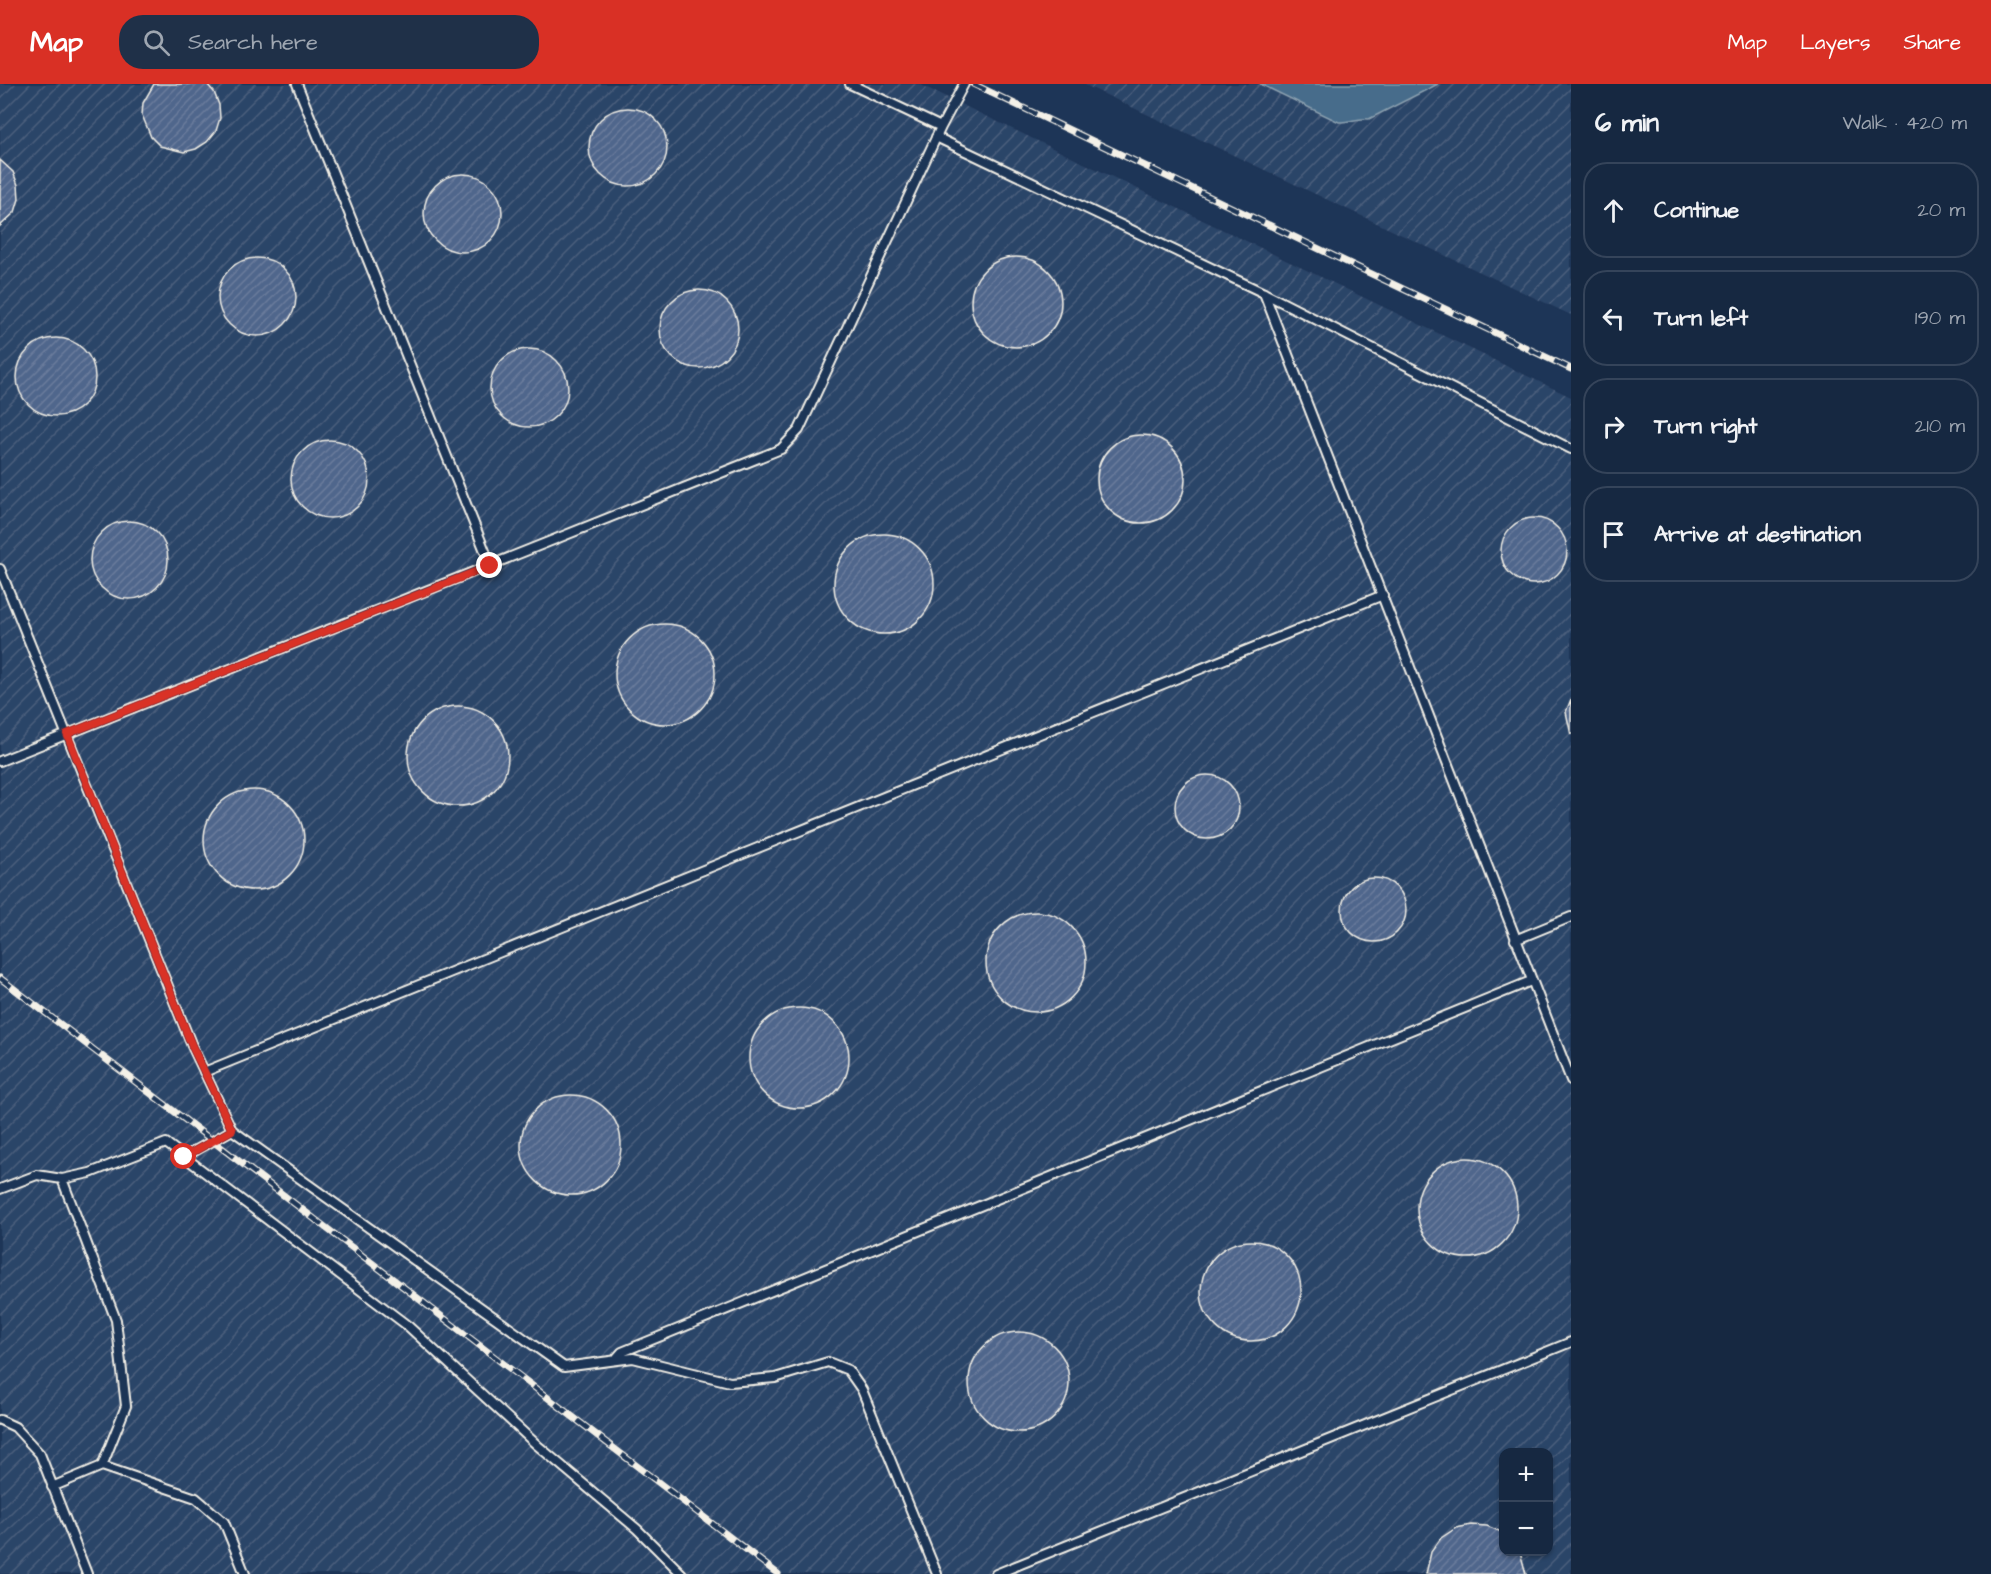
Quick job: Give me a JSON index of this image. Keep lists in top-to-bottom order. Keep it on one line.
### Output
{"page":{"header":"Map","search":"Search here","nav":["Map","Layers","Share"],"heading":["6 min","Walk · 420 m"],"list":[["Continue","20 m"],["Turn left","190 m"],["Turn right","210 m"],"Arrive at destination"],"map_buttons":["+","−"]}}
